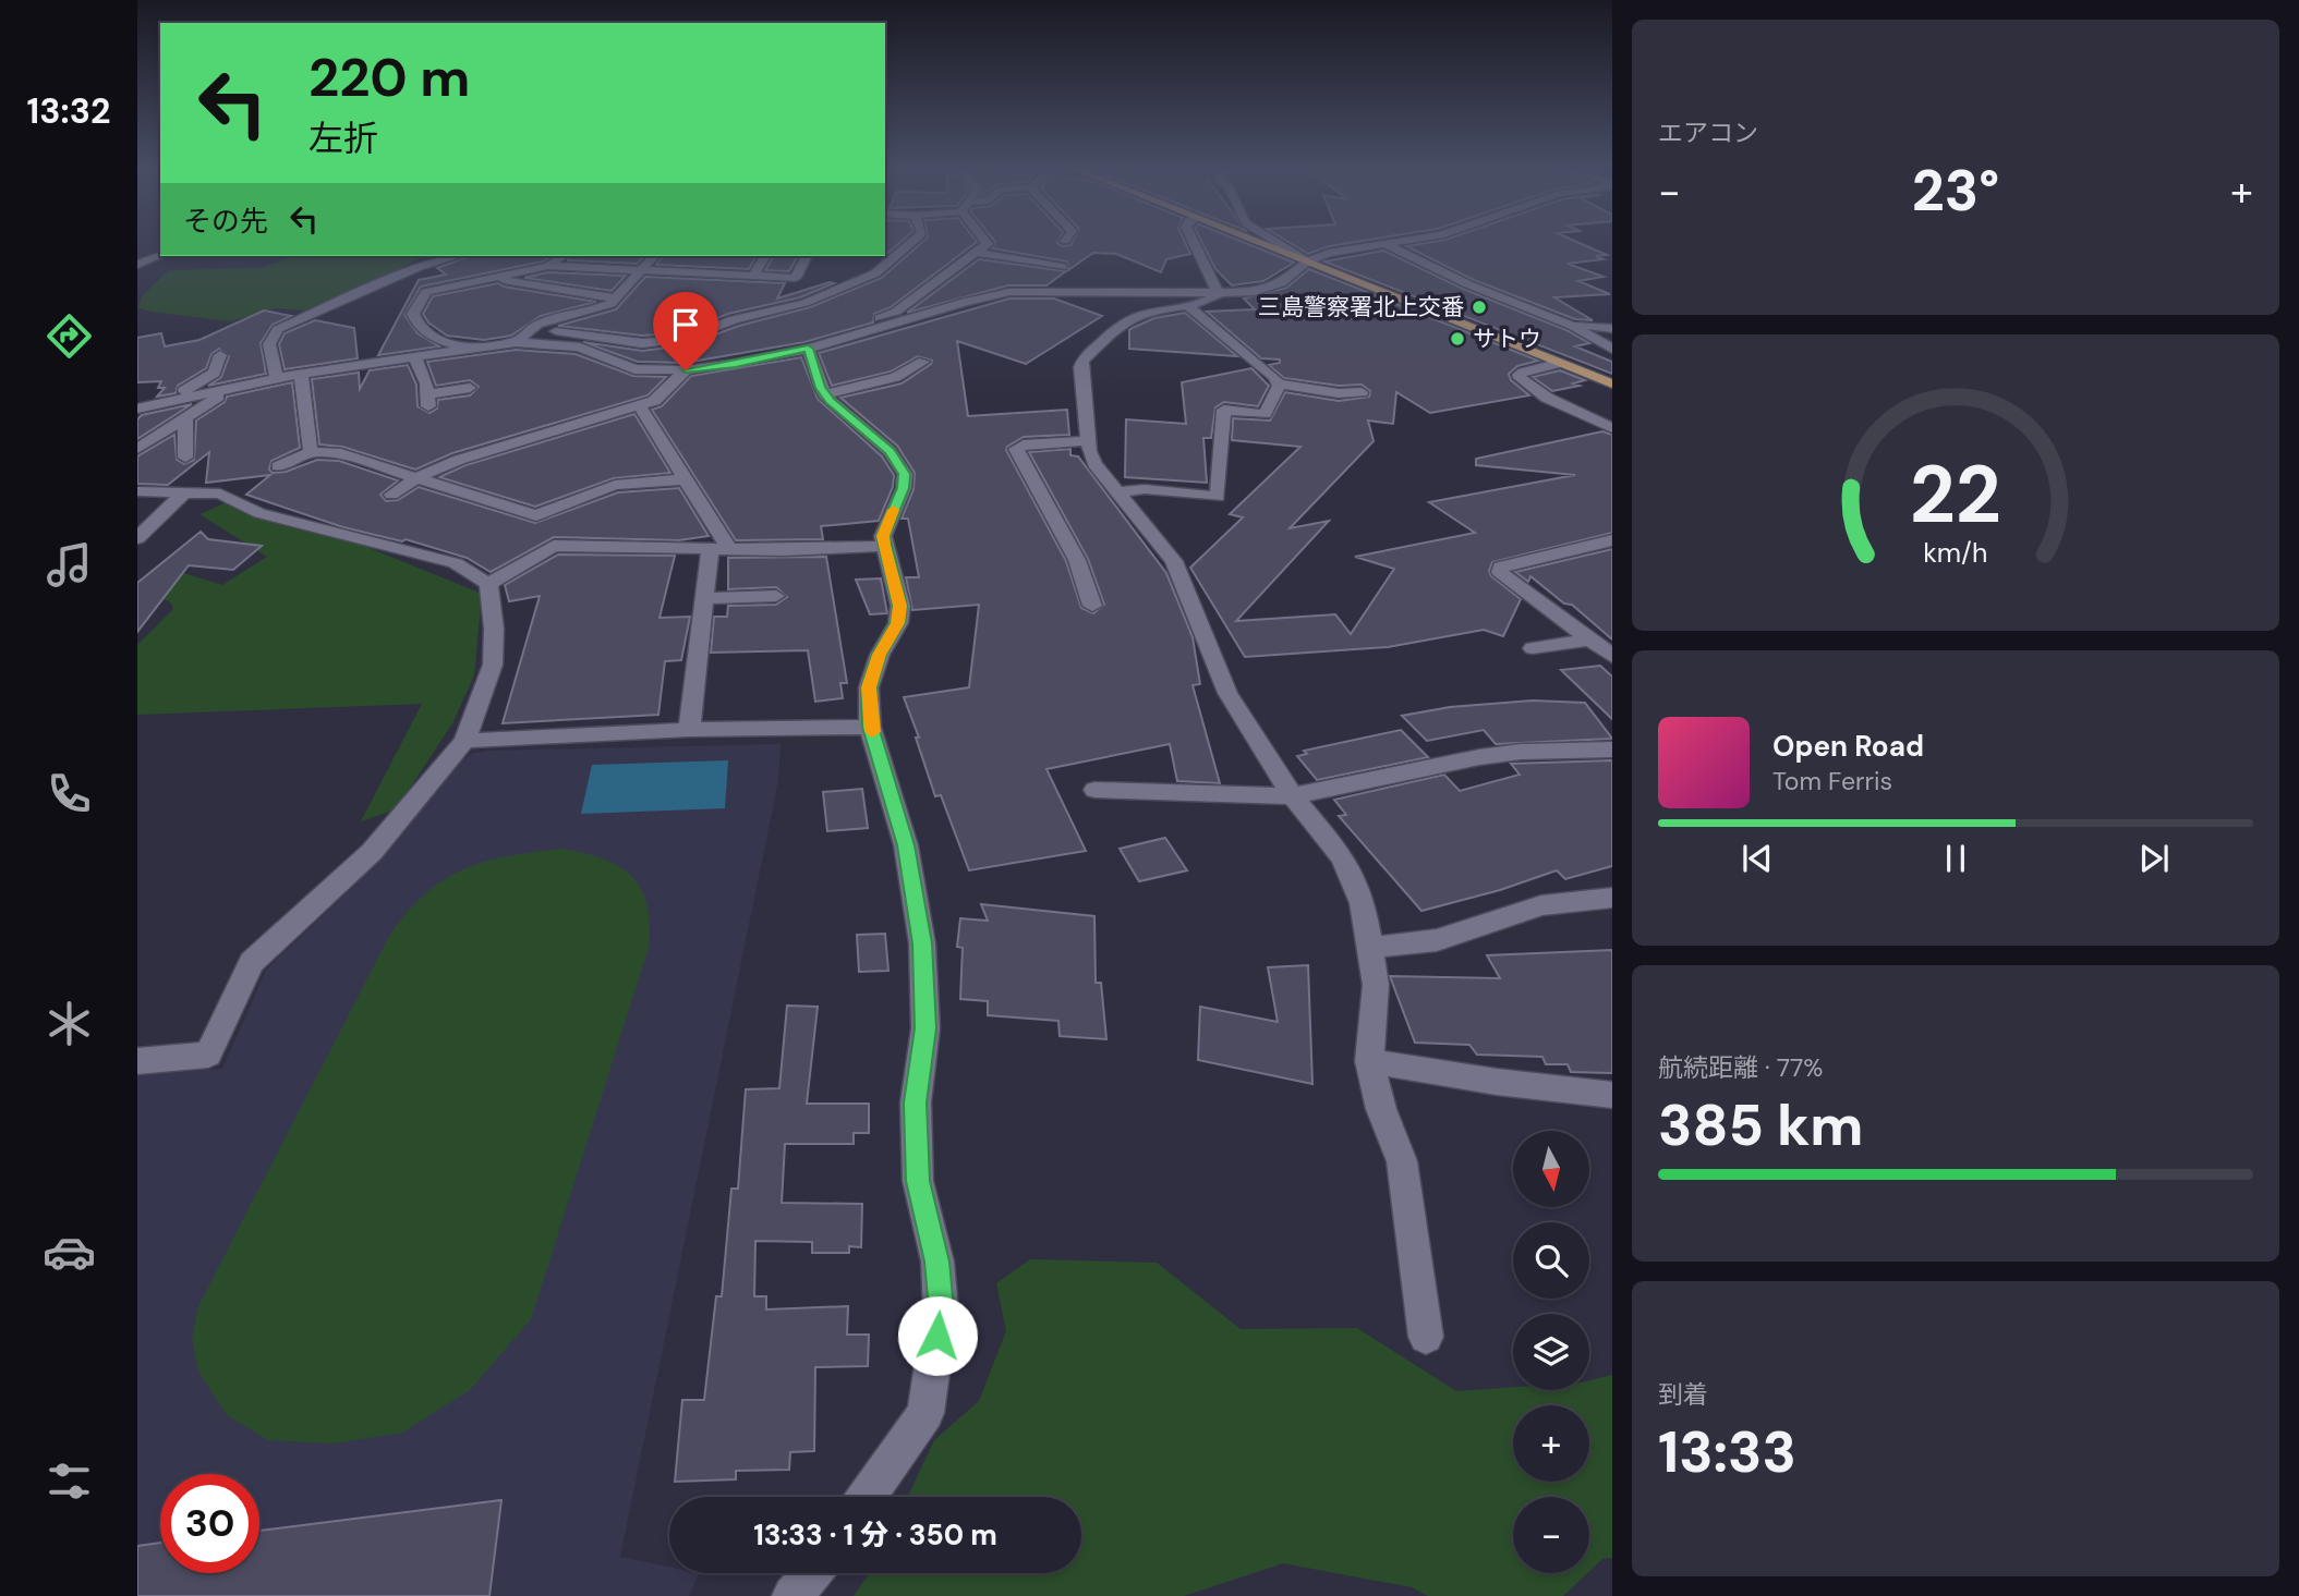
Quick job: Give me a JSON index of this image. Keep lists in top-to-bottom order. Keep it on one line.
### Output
{"places":["三島警察署北上交番","サトウ"],"north":"bottom","page":{"tabs":"13:32","tile":["エアコン",["航続距離 · 77%","385 km"],["到着","13:33"]],"turn":["220 m","左折"],"heat":["−","23°","+"],"then":"その先","song":["Open Road","Tom Ferris"],"map_buttons":["+","−"],"limit":"30","trip":"13:33 · 1 分 · 350 m","gauge":["22","km/h"]}}
